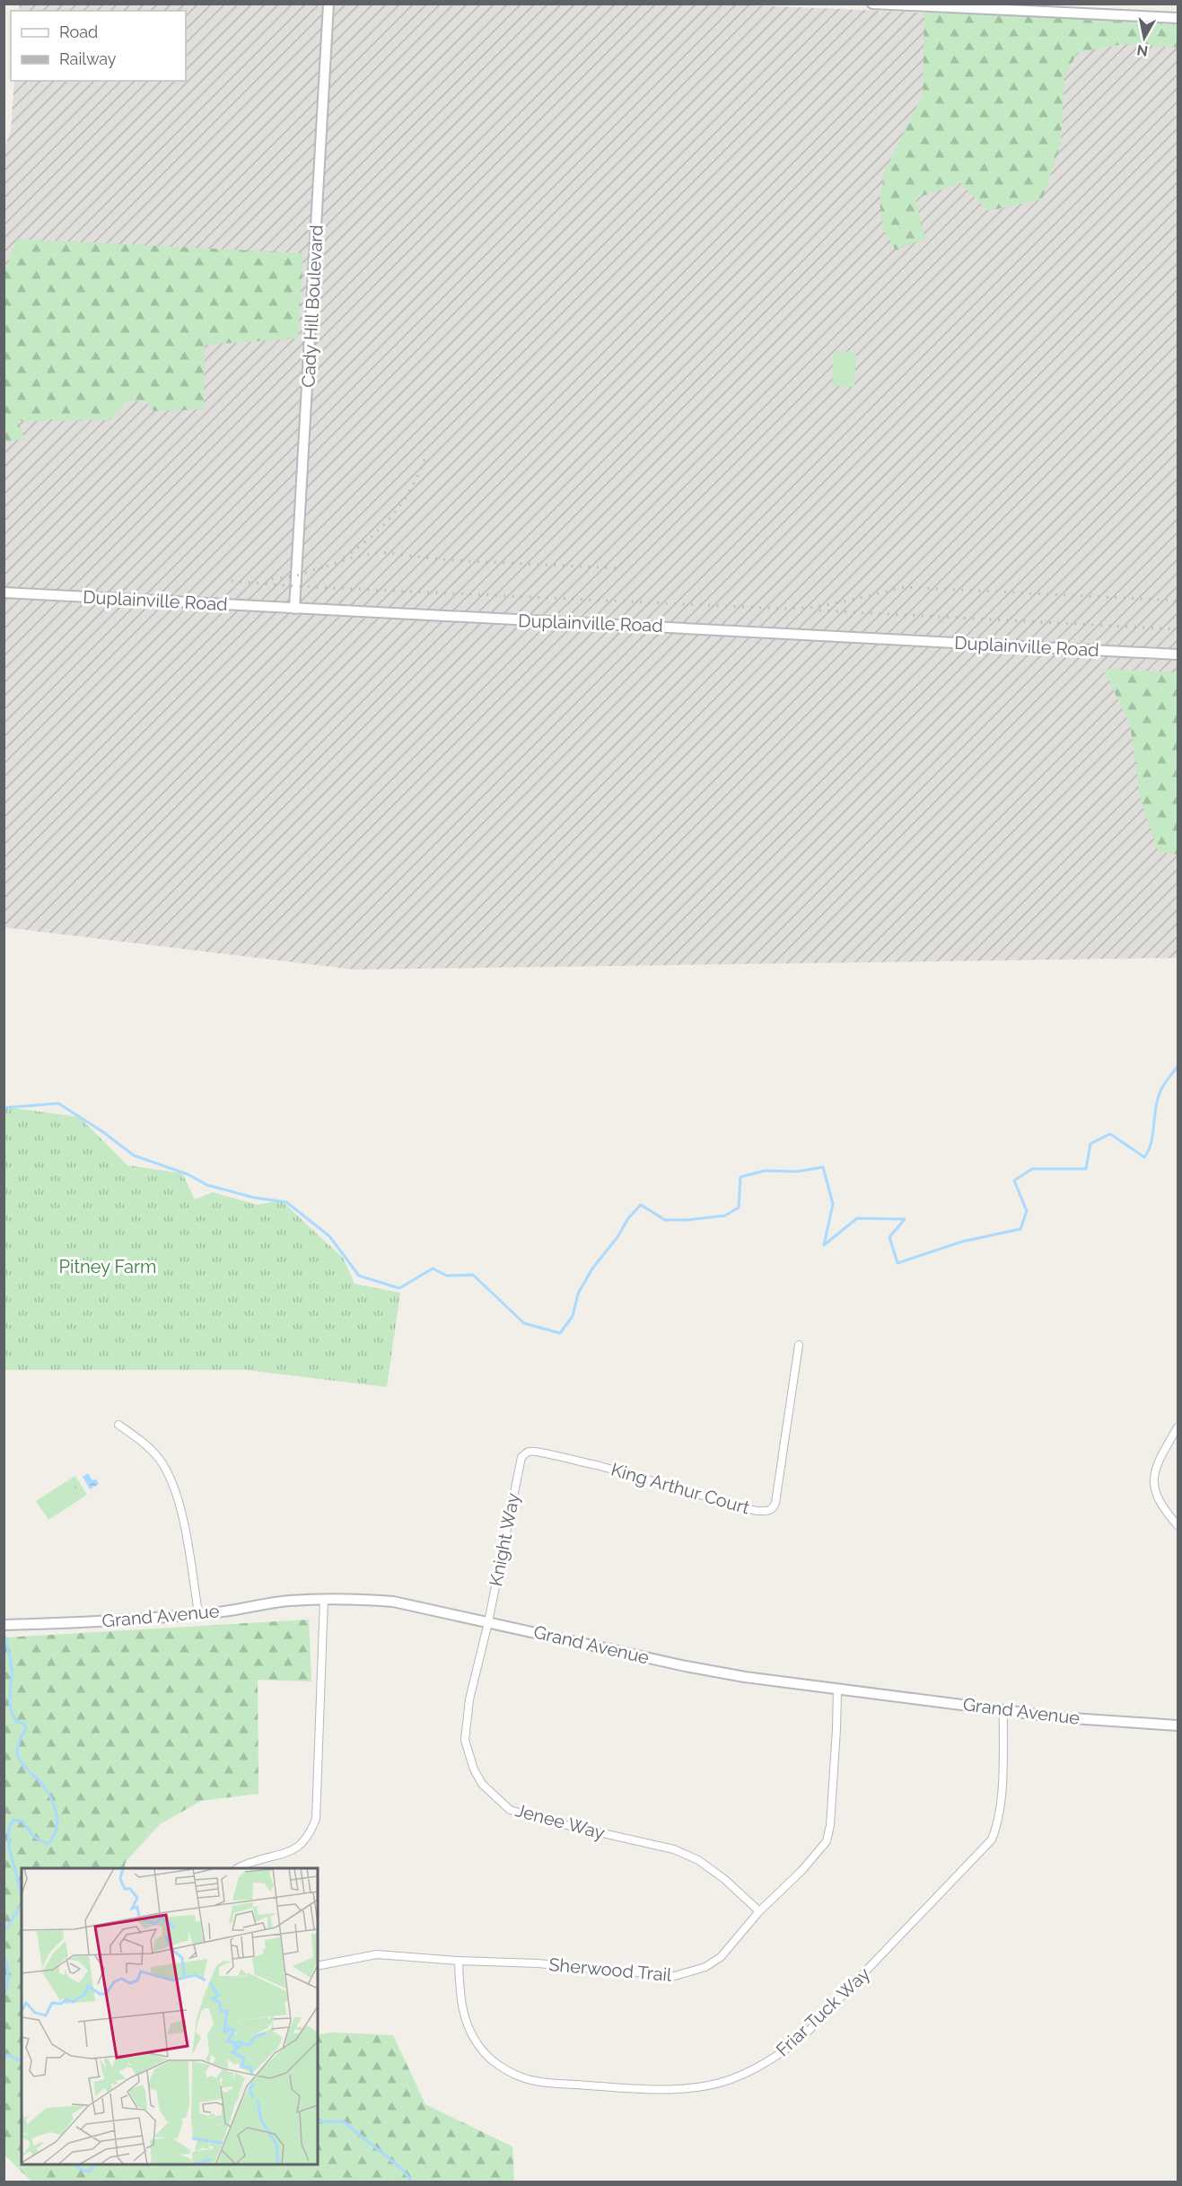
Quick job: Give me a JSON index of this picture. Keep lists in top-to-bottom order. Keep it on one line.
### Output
{"streets":{"street":["Cady Hill Boulevard","Duplainville Road","King Arthur Court","Knight Way","Grand Avenue","Jenee Way","Sherwood Trail","Friar Tuck Way"]},"crossings":[["Cady Hill Boulevard","Duplainville Road"],["King Arthur Court","Knight Way"],["Knight Way","Grand Avenue"],["Knight Way","Jenee Way"],["Grand Avenue","Jenee Way"],["Grand Avenue","Sherwood Trail"],["Grand Avenue","Friar Tuck Way"],["Jenee Way","Sherwood Trail"],["Sherwood Trail","Friar Tuck Way"]],"parks":["Pitney Farm"],"legend":["Road","Railway"],"north":"bottom"}
